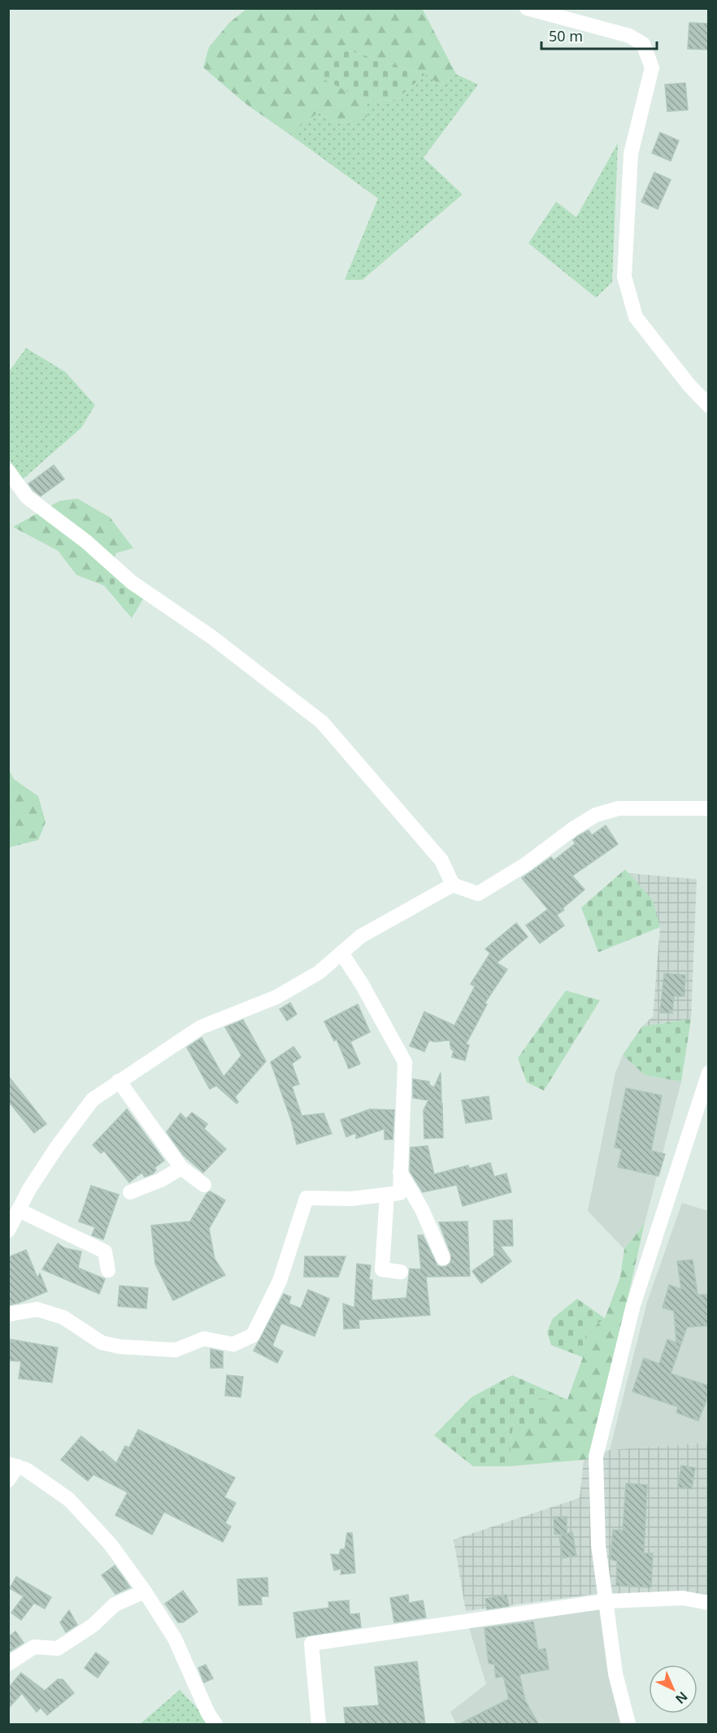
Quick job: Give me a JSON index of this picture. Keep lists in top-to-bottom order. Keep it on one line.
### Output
{"scale_bar":"50 m","north":"bottom right"}
